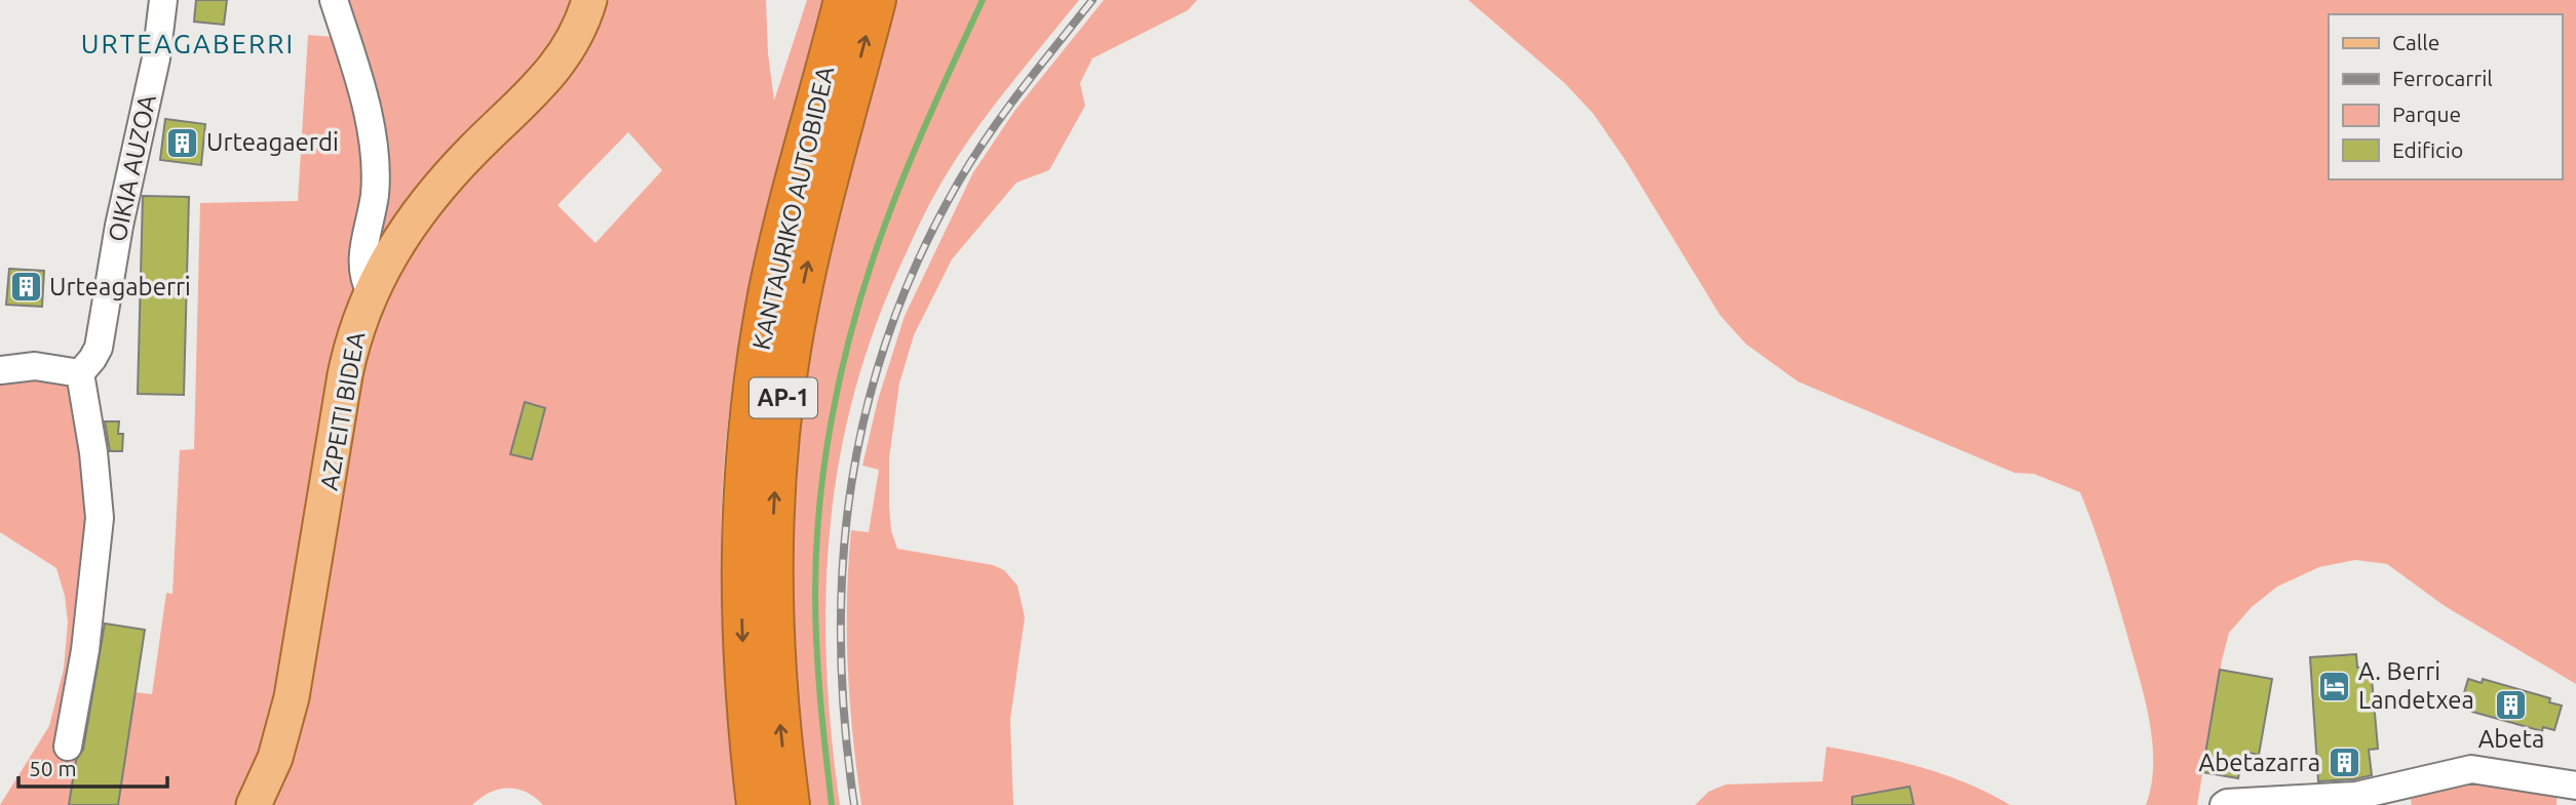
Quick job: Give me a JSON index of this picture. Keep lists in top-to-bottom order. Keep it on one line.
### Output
{"streets":{"highway":["KANTAURIKO AUTOBIDEA","AP-1"],"main road":["AZPEITI BIDEA"],"street":["OIKIA AUZOA"]},"districts":["URTEAGABERRI"],"places":{"building":["Urteagaerdi","Urteagaberri","Abeta","Abetazarra"],"hotel":["A. Berri Landetxea"]},"legend":["Calle","Ferrocarril","Parque","Edificio"],"scale_bar":"50 m"}
